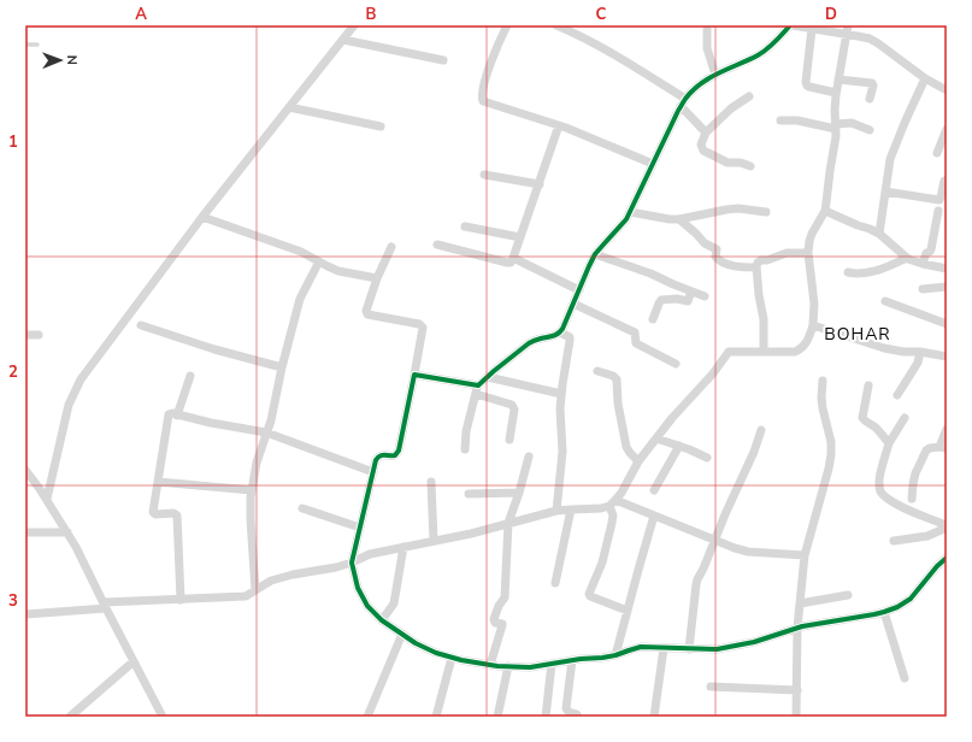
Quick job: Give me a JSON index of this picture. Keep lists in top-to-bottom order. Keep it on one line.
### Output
{"districts":["BOHAR"],"north":"right","grid":{"columns":["A","B","C","D"],"rows":["1","2","3"]}}
